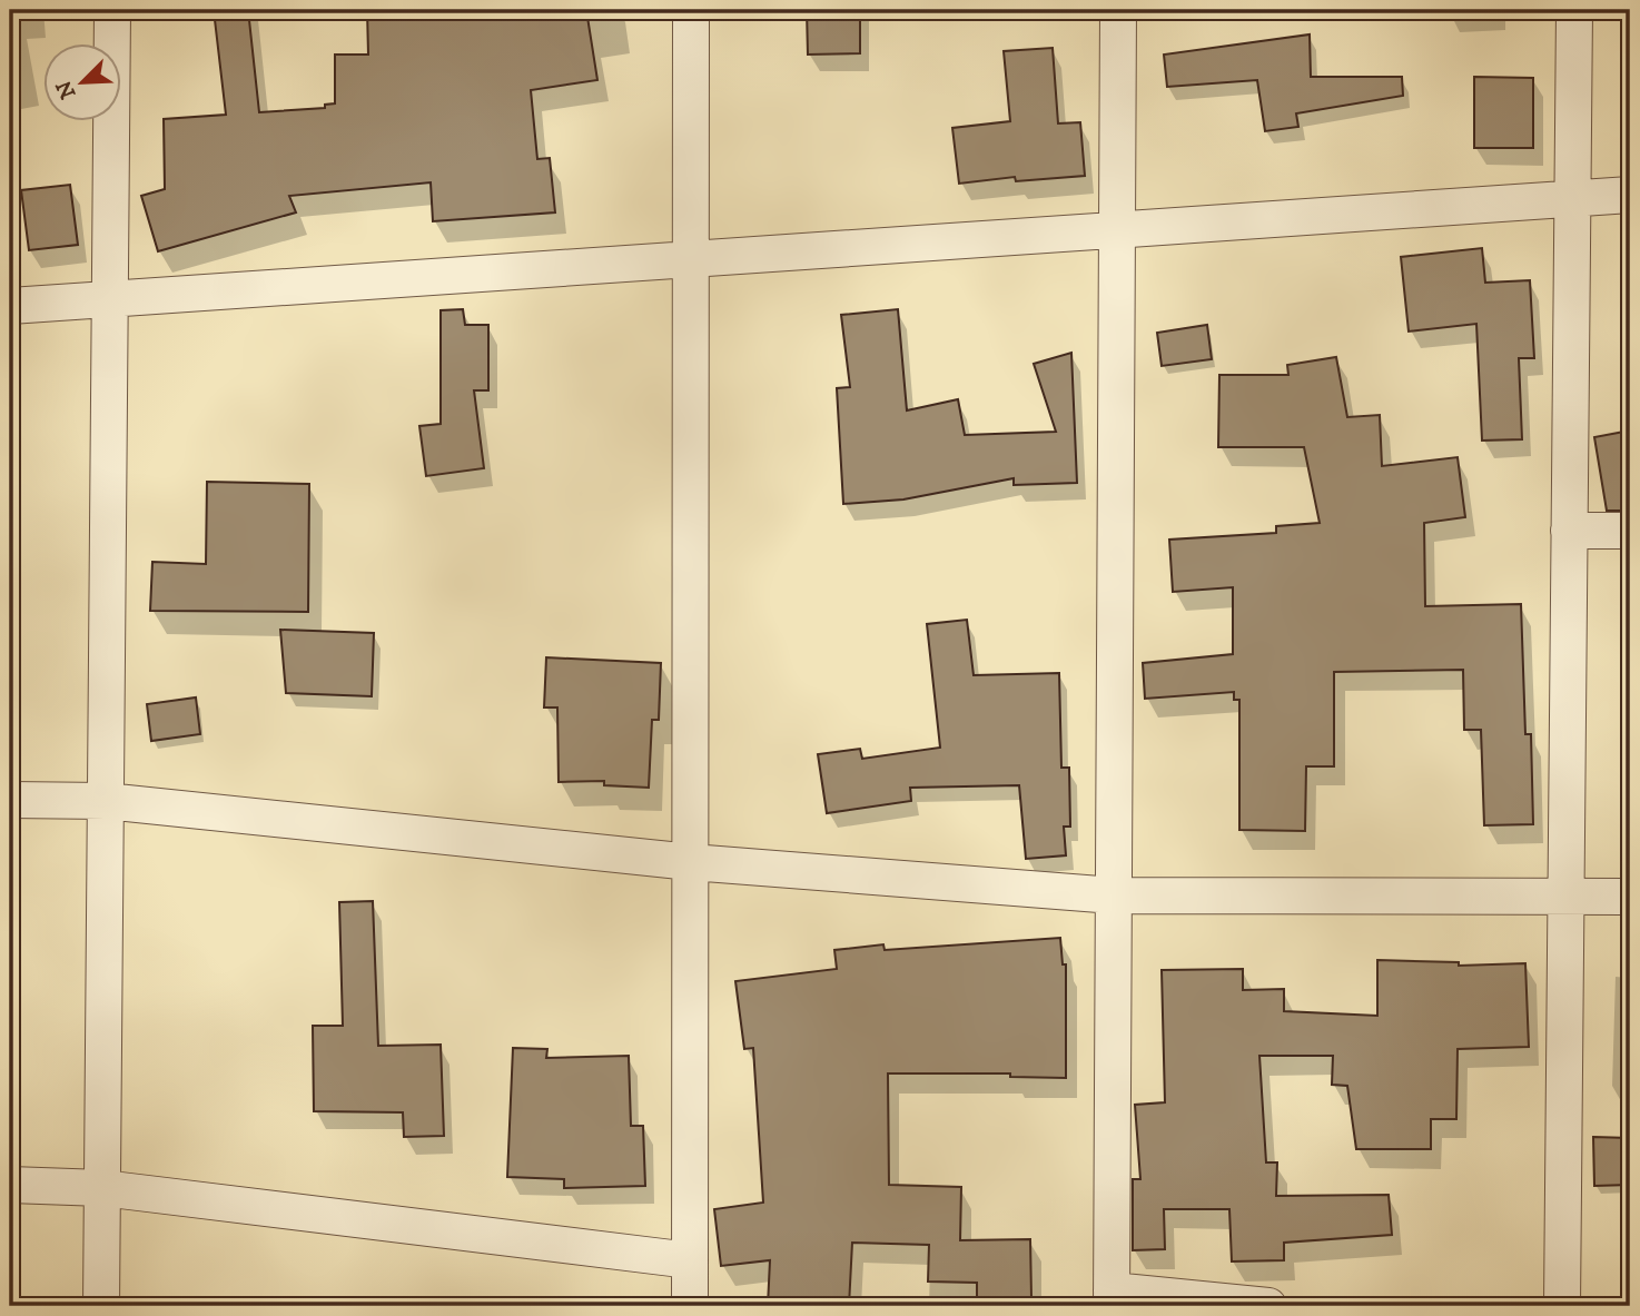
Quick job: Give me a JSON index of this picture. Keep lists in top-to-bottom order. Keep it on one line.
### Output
{"north":"bottom left"}
